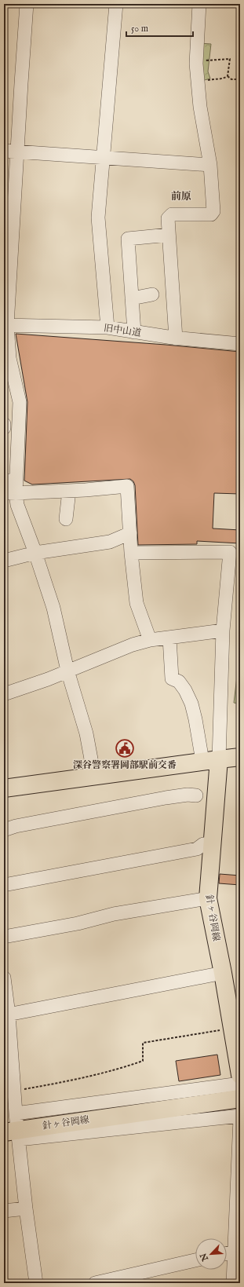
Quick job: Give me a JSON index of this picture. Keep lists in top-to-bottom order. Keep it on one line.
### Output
{"streets":{"main road":["針ヶ谷岡線"],"street":["旧中山道"]},"districts":["前原"],"places":{"public building":["深谷警察署岡部駅前交番"]},"scale_bar":"50 m","north":"bottom left"}
